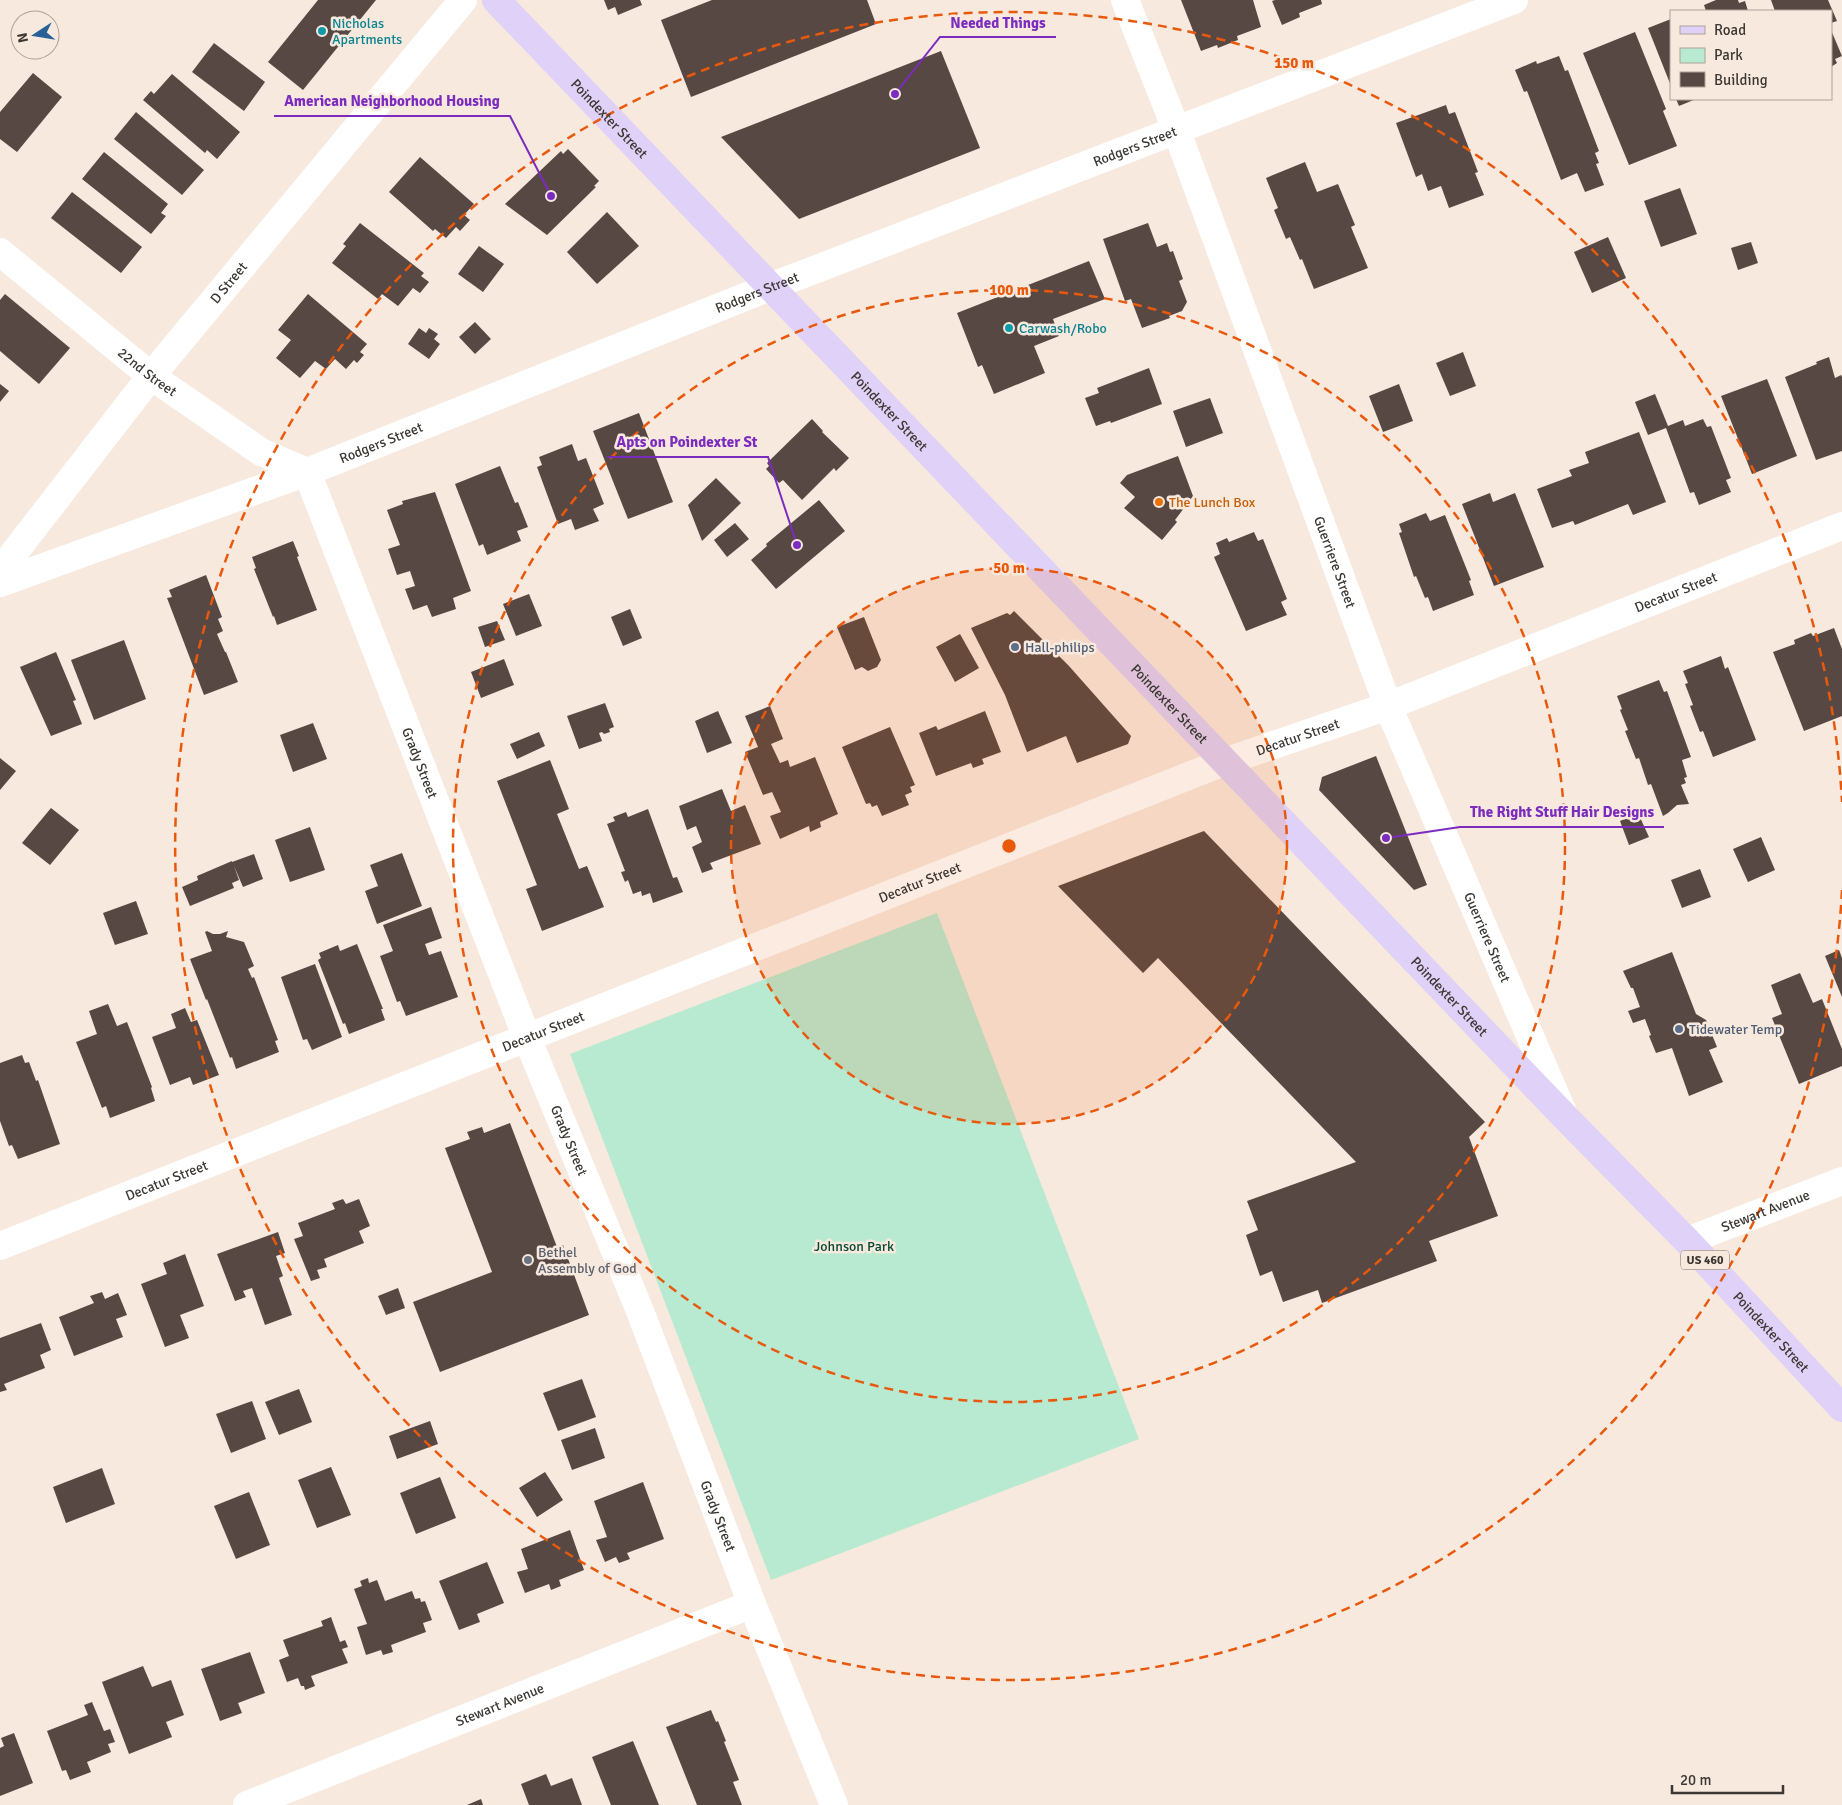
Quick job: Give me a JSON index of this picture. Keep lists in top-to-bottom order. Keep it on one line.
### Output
{"streets":{"main road":["Poindexter Street","US 460"],"street":["Rodgers Street","D Street","22nd Street","Guerriere Street","Decatur Street","Grady Street","Stewart Avenue"]},"crossings":[["Poindexter Street","Rodgers Street"],["Poindexter Street","Guerriere Street"],["Poindexter Street","Decatur Street"],["Poindexter Street","Stewart Avenue"],["Rodgers Street","22nd Street"],["Rodgers Street","Guerriere Street"],["Rodgers Street","Grady Street"],["D Street","22nd Street"],["22nd Street","Grady Street"],["Guerriere Street","Decatur Street"],["Decatur Street","Grady Street"],["Grady Street","Stewart Avenue"]],"parks":["Johnson Park"],"places":["Nicholas Apartments","Needed Things","American Neighborhood Housing","Carwash/Robo","The Lunch Box","Apts on Poindexter St","Hall-philips","The Right Stuff Hair Designs","Tidewater Temp","Bethel Assembly of God"],"legend":["Road","Park","Building"],"scale_bar":"20 m","north":"left","rings":["150 m","100 m","50 m"]}
